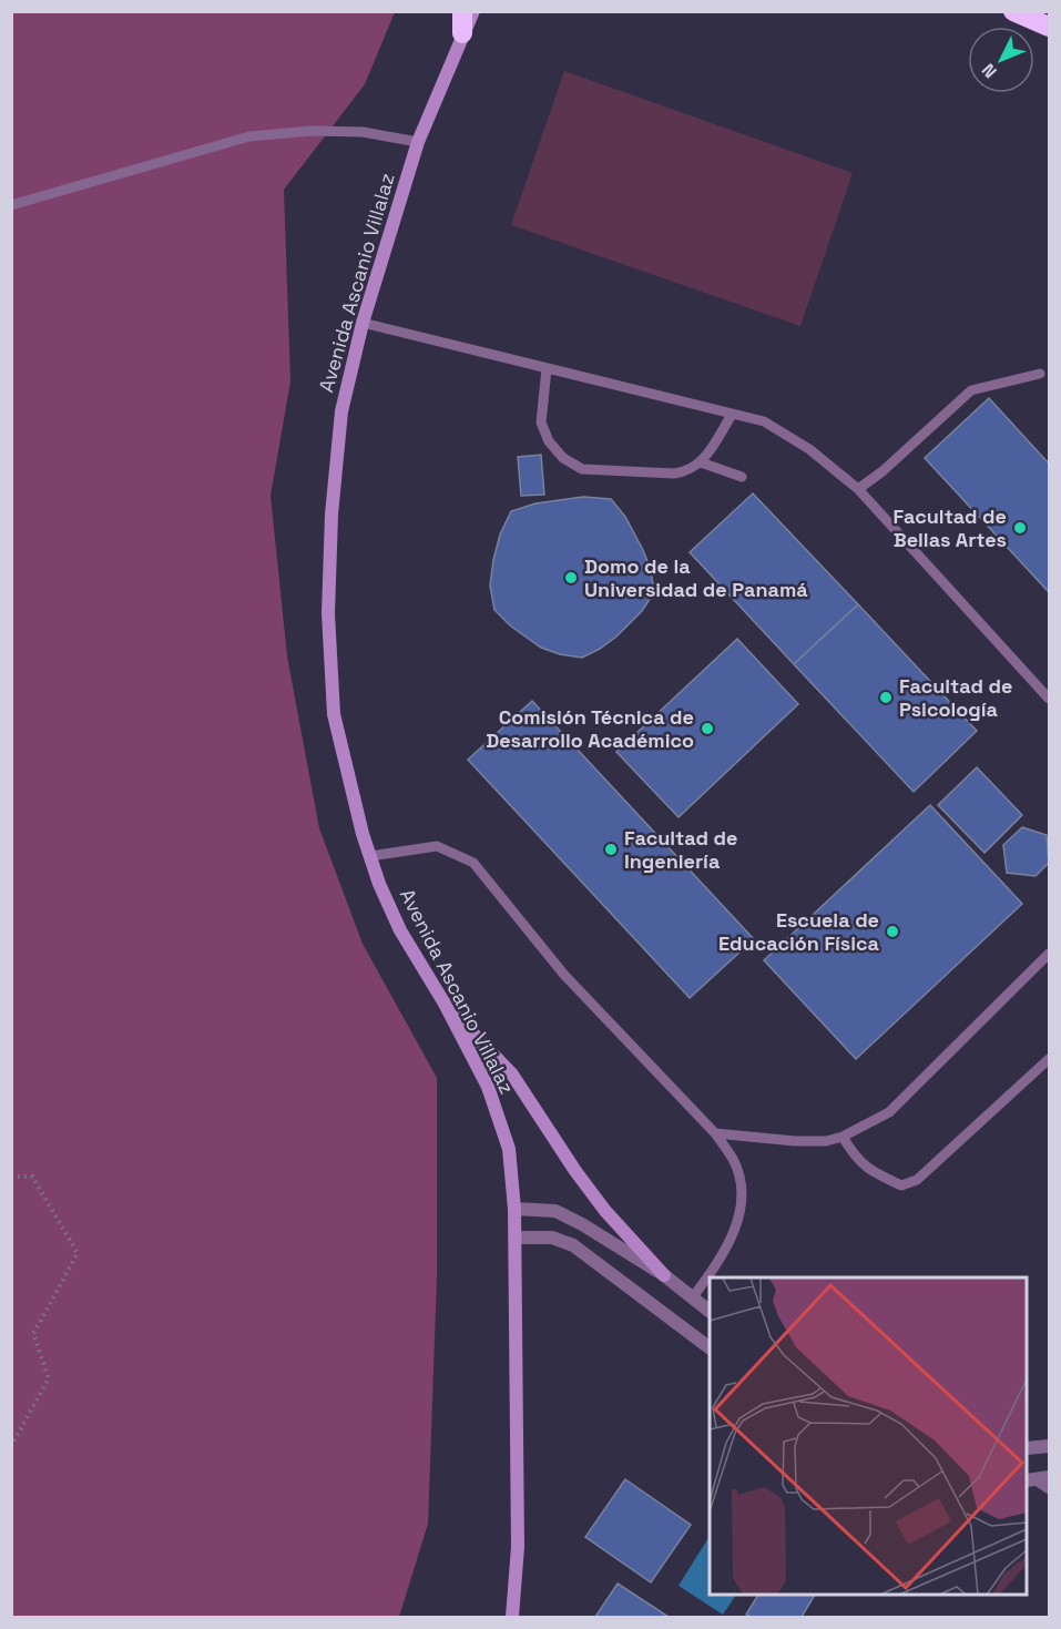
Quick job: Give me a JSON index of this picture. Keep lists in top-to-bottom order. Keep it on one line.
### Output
{"streets":{"main road":["Avenida Ascanio Villalaz"]},"places":["Facultad de Bellas Artes","Domo de la Universidad de Panamá","Facultad de Psicología","Comisión Técnica de Desarrollo Académico","Facultad de Ingeniería","Escuela de Educación Física"],"north":"bottom left"}
